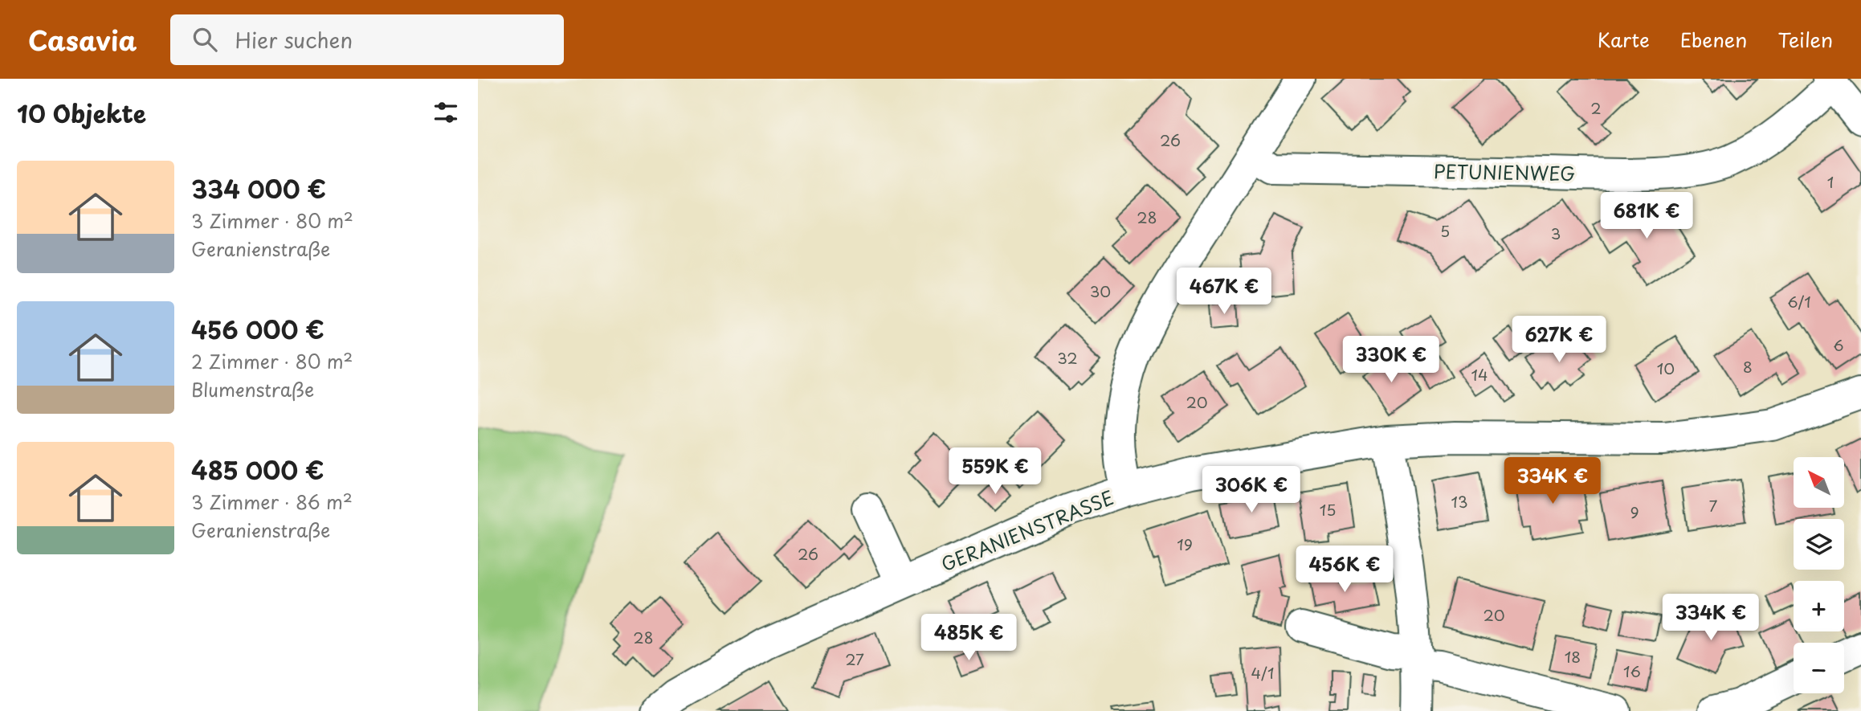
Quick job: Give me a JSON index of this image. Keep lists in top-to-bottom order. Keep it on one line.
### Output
{"streets":{"street":["PETUNIENWEG","GERANIENSTRASSE"]},"house_numbers":["2","26","1","28","5","3","30","6/1","6","32","8","10","14","20","13","7","15","9","19","26","20","28","18","27","16","4/1"],"north":"top left","page":{"header":"Casavia","search":"Hier suchen","nav":["Karte","Ebenen","Teilen"],"heading":"10 Objekte","list":[{"name":"334 000 €","note":"3 Zimmer · 80 m² · Geranienstraße"},{"name":"456 000 €","note":"2 Zimmer · 80 m² · Blumenstraße"},{"name":"485 000 €","note":"3 Zimmer · 86 m² · Geranienstraße"}],"price":["681K €","467K €","627K €","330K €","559K €","334K €","306K €","456K €","334K €","485K €"],"map_buttons":["+","−"]}}
